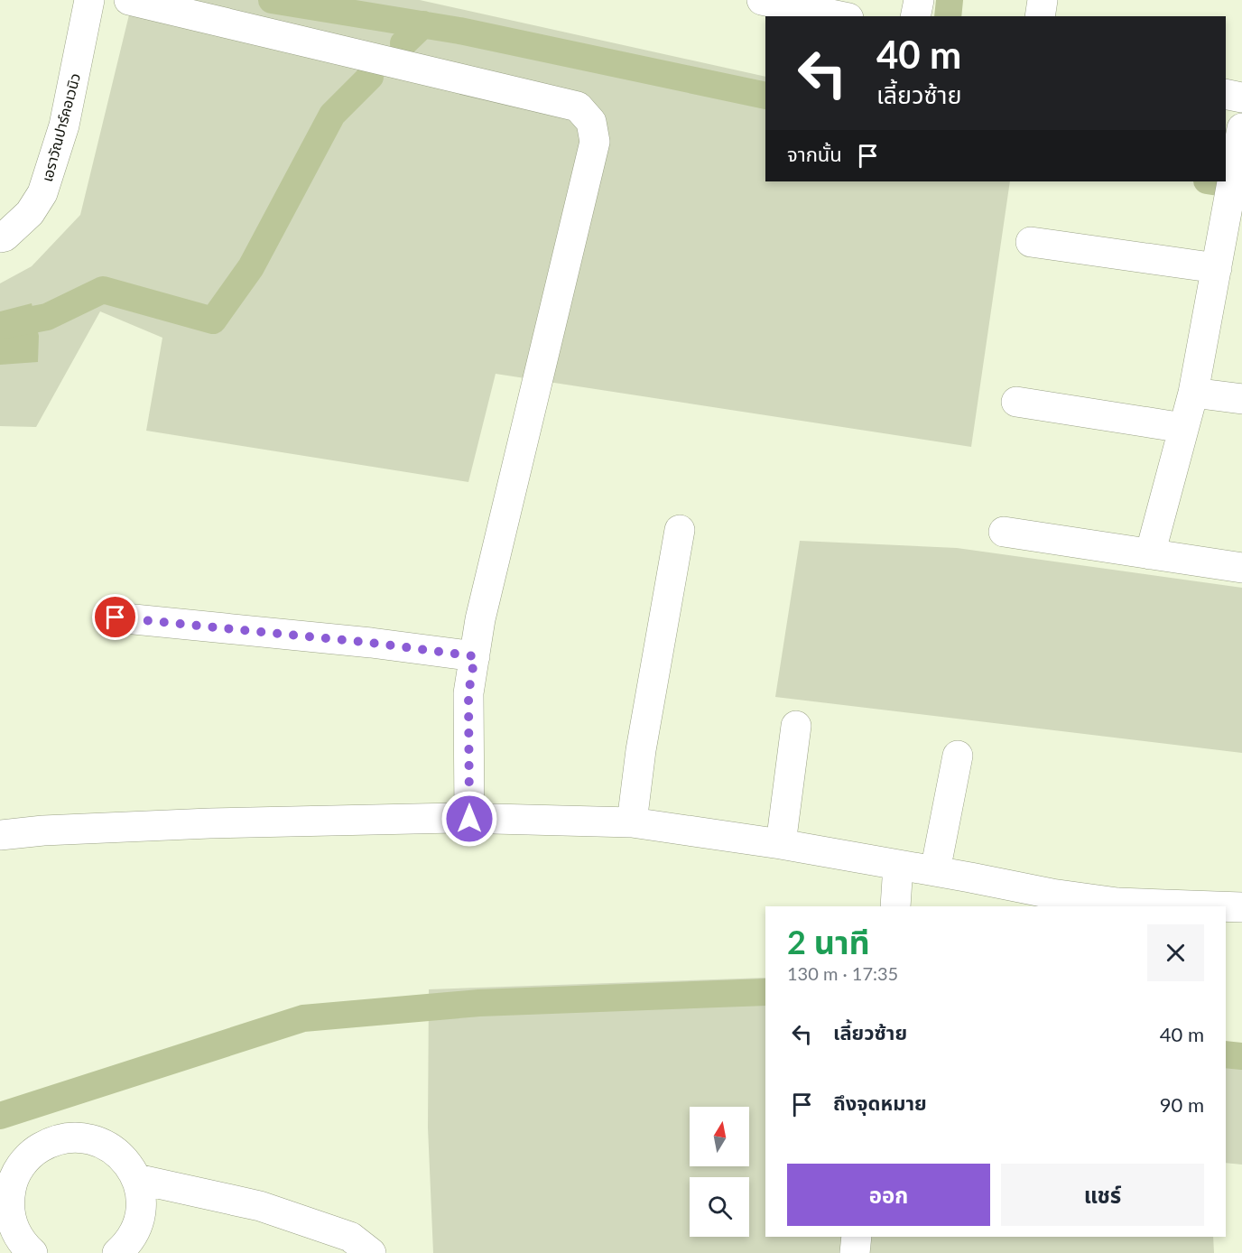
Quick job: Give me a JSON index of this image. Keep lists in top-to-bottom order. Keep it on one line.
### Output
{"streets":{"street":["เอราวัณปาร์คอเวนิว"]},"north":"top","page":{"turn":["40 m","เลี้ยวซ้าย"],"then":"จากนั้น","heading":["2 นาที","130 m · 17:35"],"list":[{"name":"เลี้ยวซ้าย","value":"40 m"},{"name":"ถึงจุดหมาย","value":"90 m"}],"buttons":["ออก","แชร์"]}}
